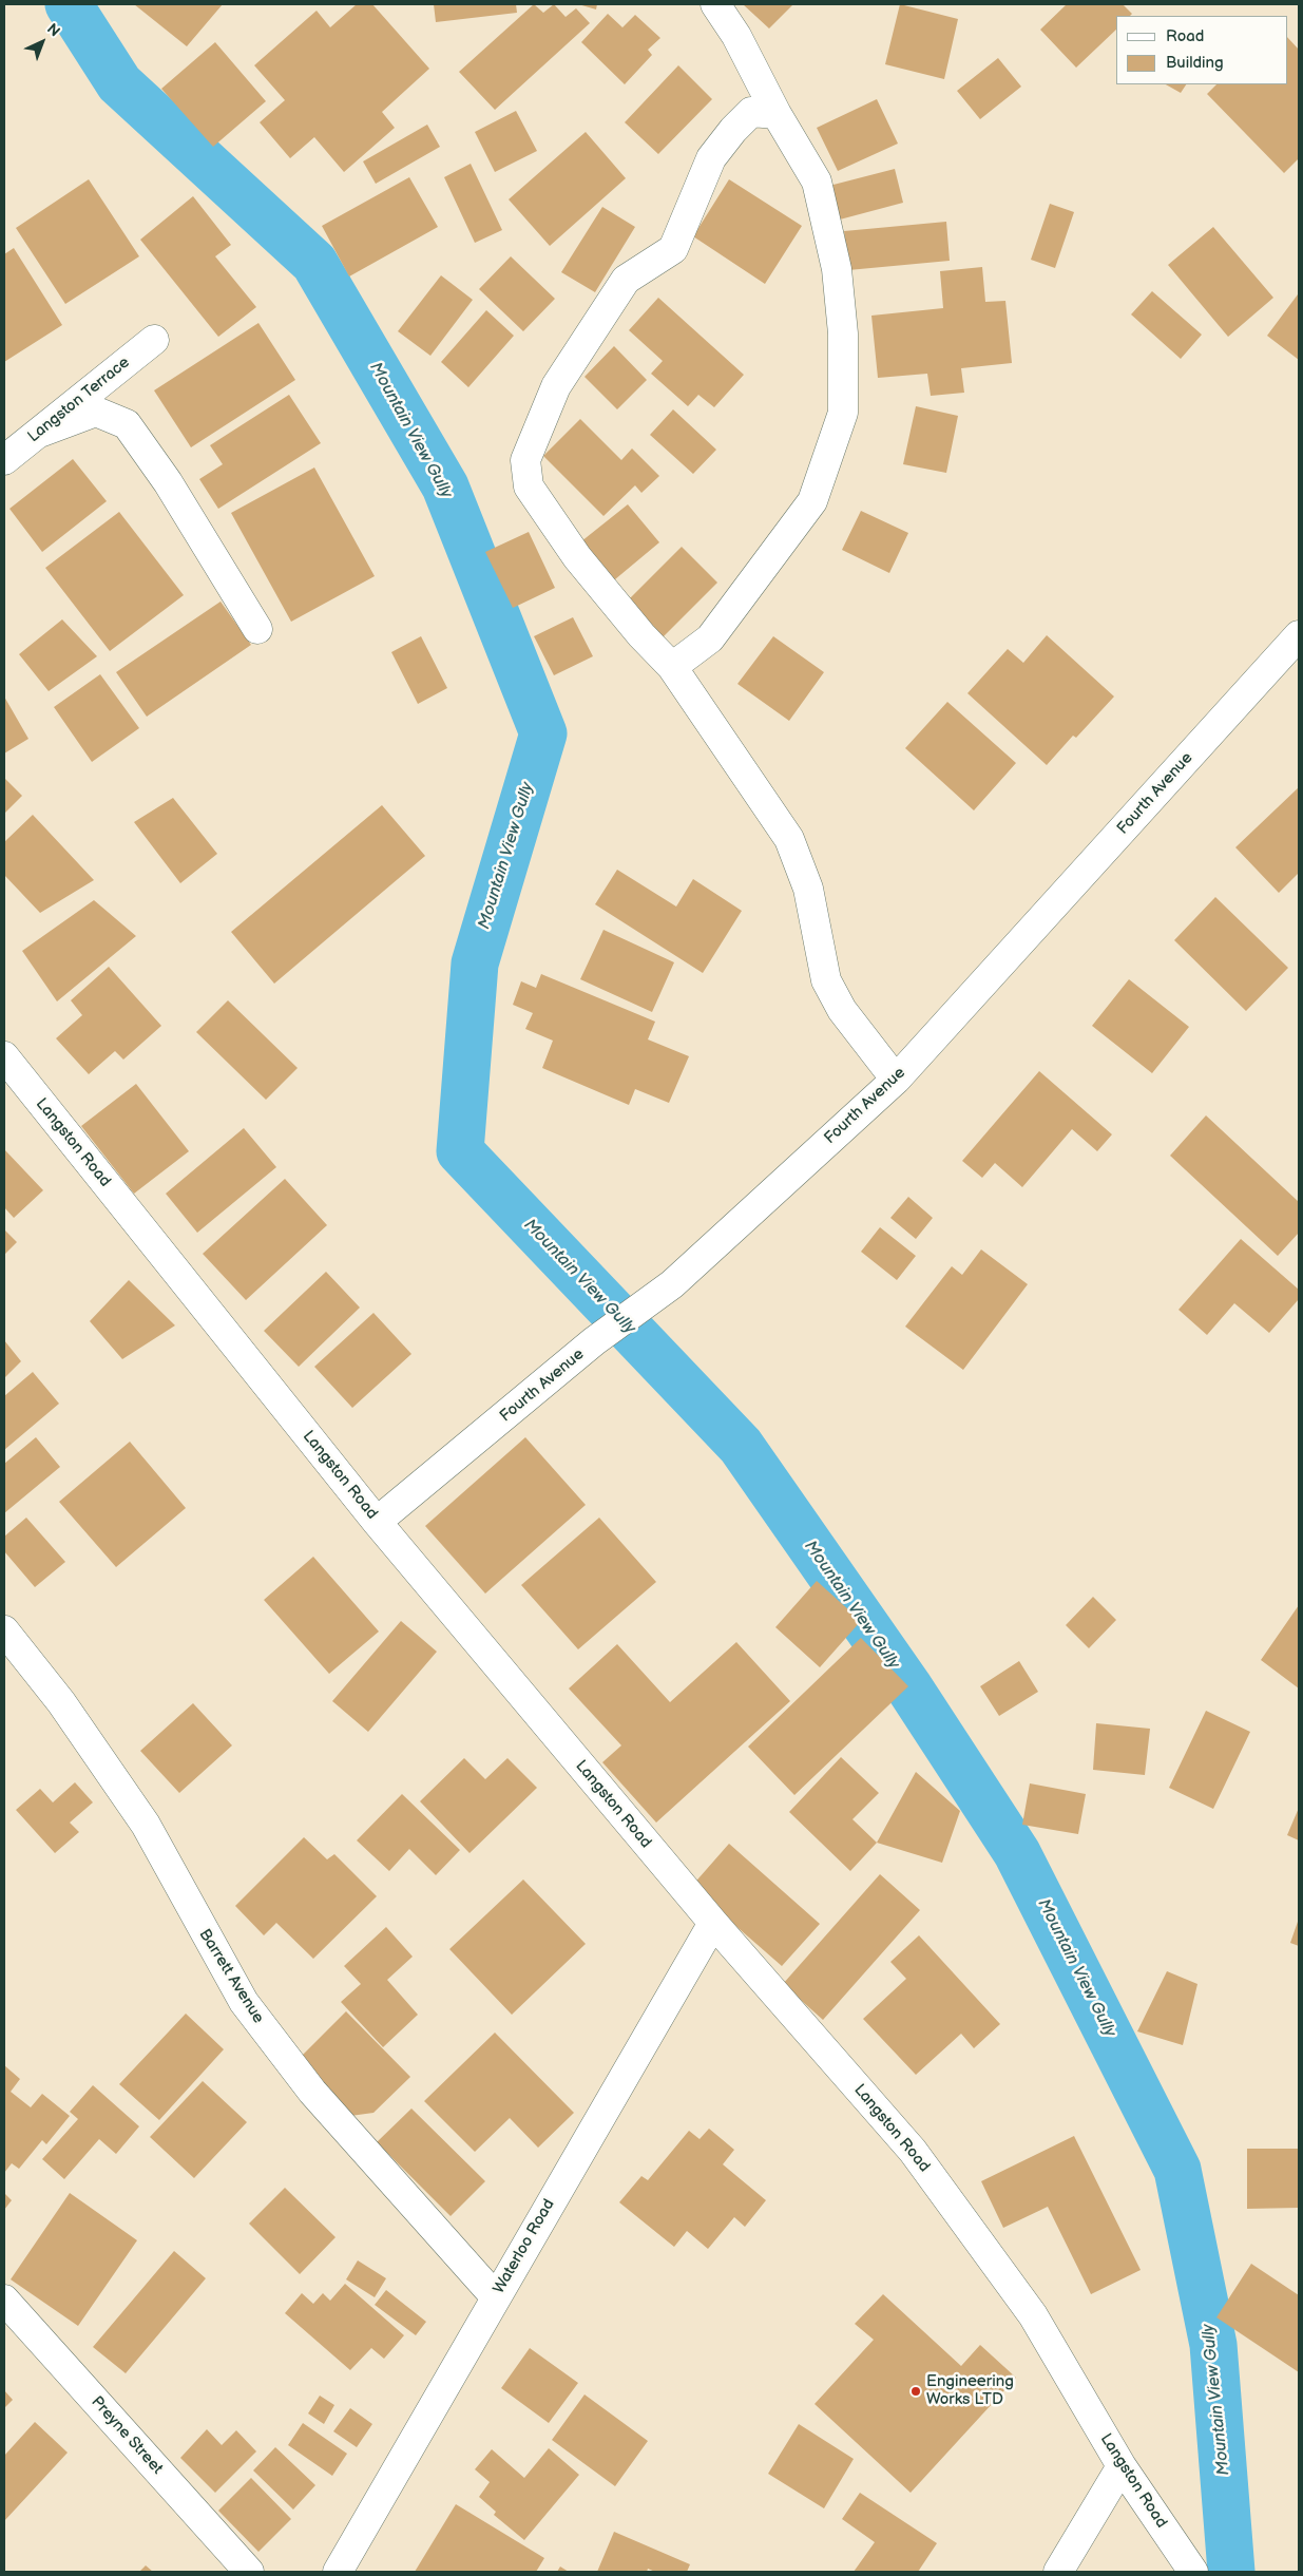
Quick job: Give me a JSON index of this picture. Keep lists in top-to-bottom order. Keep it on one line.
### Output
{"streets":{"street":["Langston Terrace","Fourth Avenue","Langston Road","Barrett Avenue","Waterloo Road","Preyne Street"]},"crossings":[["Fourth Avenue","Langston Road"],["Langston Road","Waterloo Road"],["Barrett Avenue","Waterloo Road"]],"water":["Mountain View Gully"],"places":["Engineering Works LTD"],"legend":["Road","Building"],"north":"top right"}
